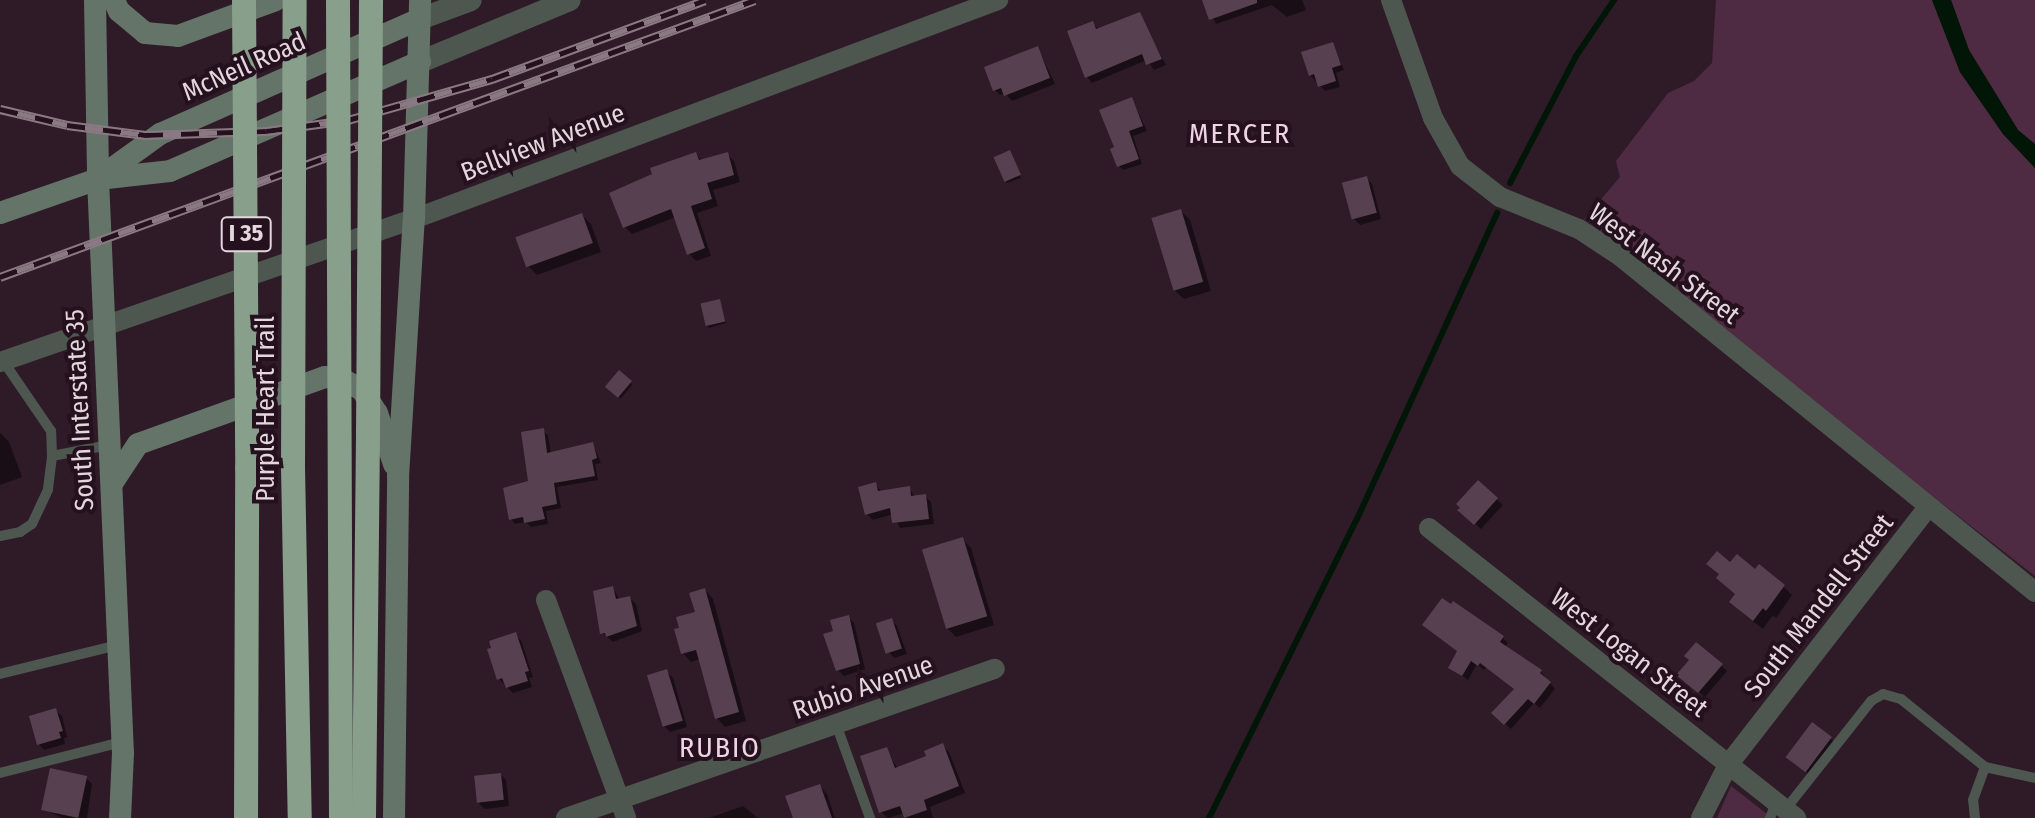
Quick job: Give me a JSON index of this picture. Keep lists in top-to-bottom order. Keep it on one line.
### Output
{"streets":{"highway":["I 35","Purple Heart Trail"],"main road":["McNeil Road","South Interstate 35"],"street":["Bellview Avenue","West Nash Street","South Mandell Street","West Logan Street","Rubio Avenue"]},"crossings":[["McNeil Road","South Interstate 35"],["Bellview Avenue","South Interstate 35"],["West Nash Street","South Mandell Street"],["South Mandell Street","West Logan Street"]],"districts":["MERCER","RUBIO"]}
